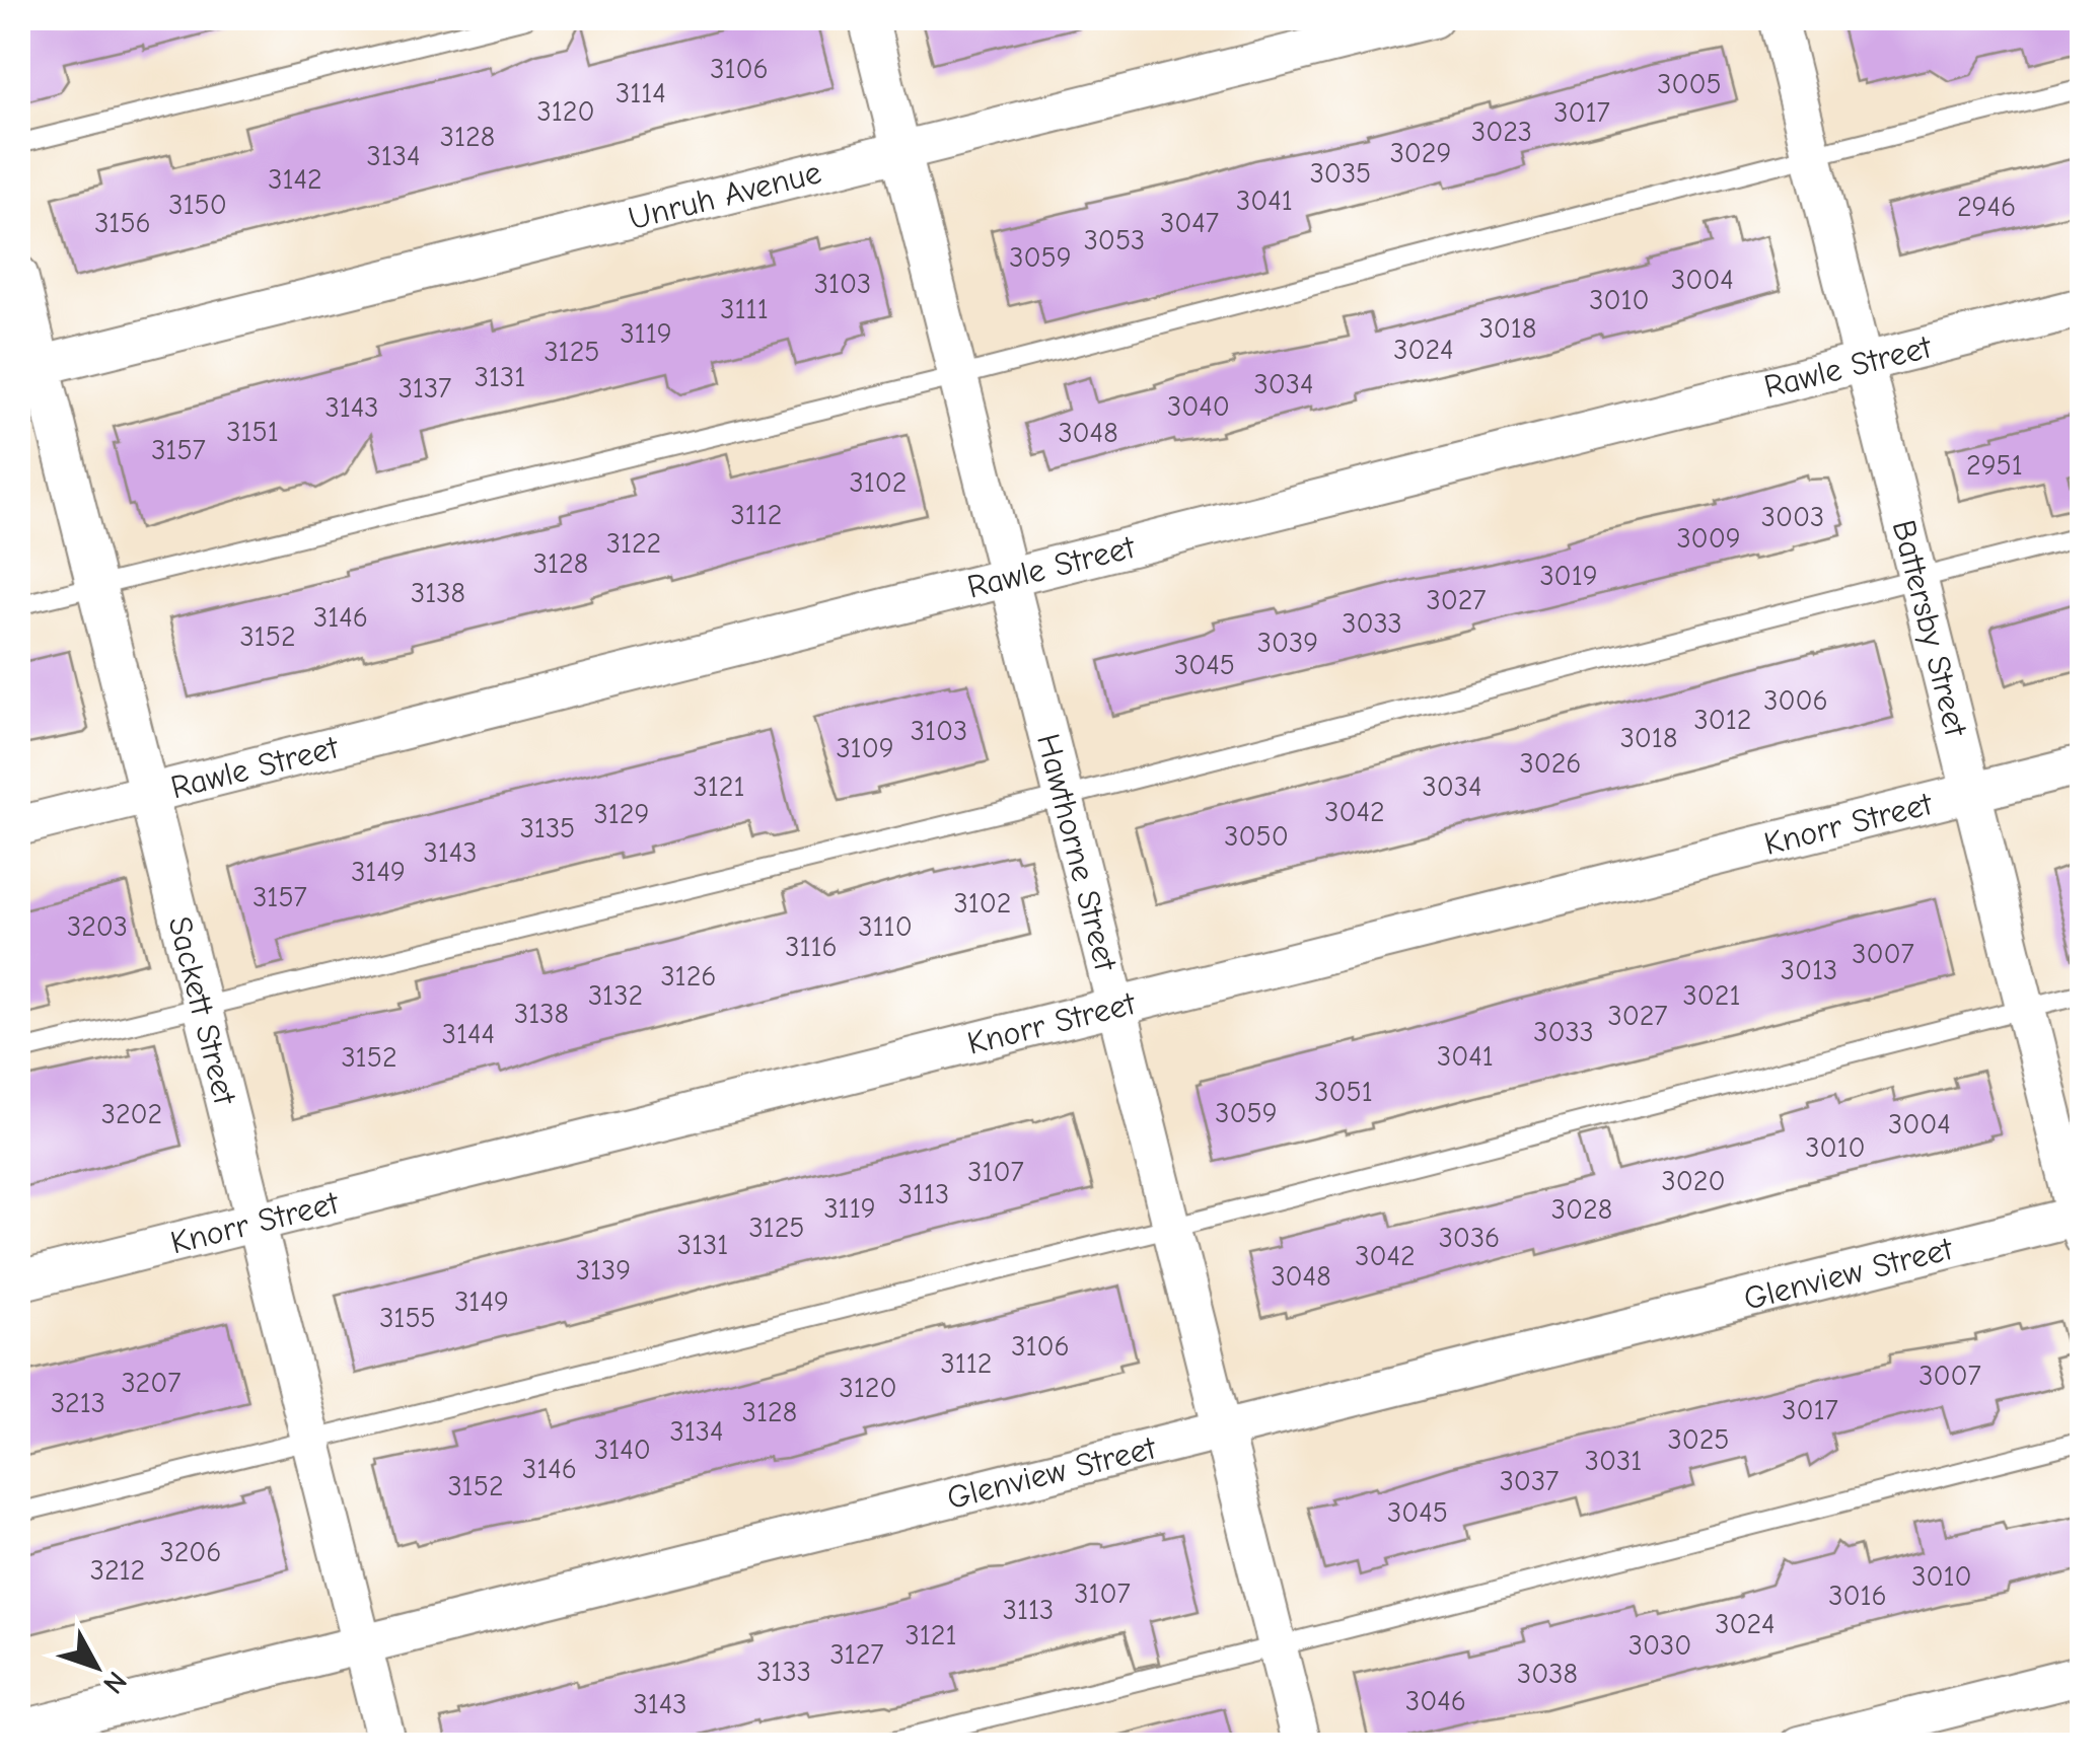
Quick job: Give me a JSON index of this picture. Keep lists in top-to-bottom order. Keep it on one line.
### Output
{"streets":{"street":["Unruh Avenue","Rawle Street","Battersby Street","Knorr Street","Hawthorne Street","Sackett Street","Glenview Street"]},"crossings":[["Unruh Avenue","Hawthorne Street"],["Unruh Avenue","Sackett Street"],["Rawle Street","Battersby Street"],["Rawle Street","Hawthorne Street"],["Rawle Street","Sackett Street"],["Battersby Street","Knorr Street"],["Battersby Street","Glenview Street"],["Knorr Street","Hawthorne Street"],["Knorr Street","Sackett Street"],["Hawthorne Street","Glenview Street"],["Sackett Street","Glenview Street"]],"house_numbers":["3106","3005","3114","3120","3017","3023","3128","3029","3134","3035","3142","3041","3150","2946","3156","3047","3053","3059","3004","3103","3010","3111","3018","3119","3024","3125","3131","3034","3137","3040","3143","3151","3048","3157","2951","3102","3112","3003","3009","3122","3128","3019","3138","3027","3146","3033","3152","3039","3045","3006","3012","3103","3018","3109","3026","3121","3034","3042","3129","3135","3050","3143","3149","3157","3102","3203","3110","3116","3007","3013","3126","3132","3021","3138","3027","3033","3144","3041","3152","3051","3059","3202","3004","3010","3107","3020","3113","3119","3028","3125","3036","3131","3042","3139","3048","3149","3155","3106","3112","3007","3207","3120","3213","3017","3128","3134","3025","3140","3031","3146","3037","3152","3045","3206","3212","3010","3107","3016","3113","3024","3121","3030","3127","3133","3038","3046","3143"],"north":"bottom right"}
